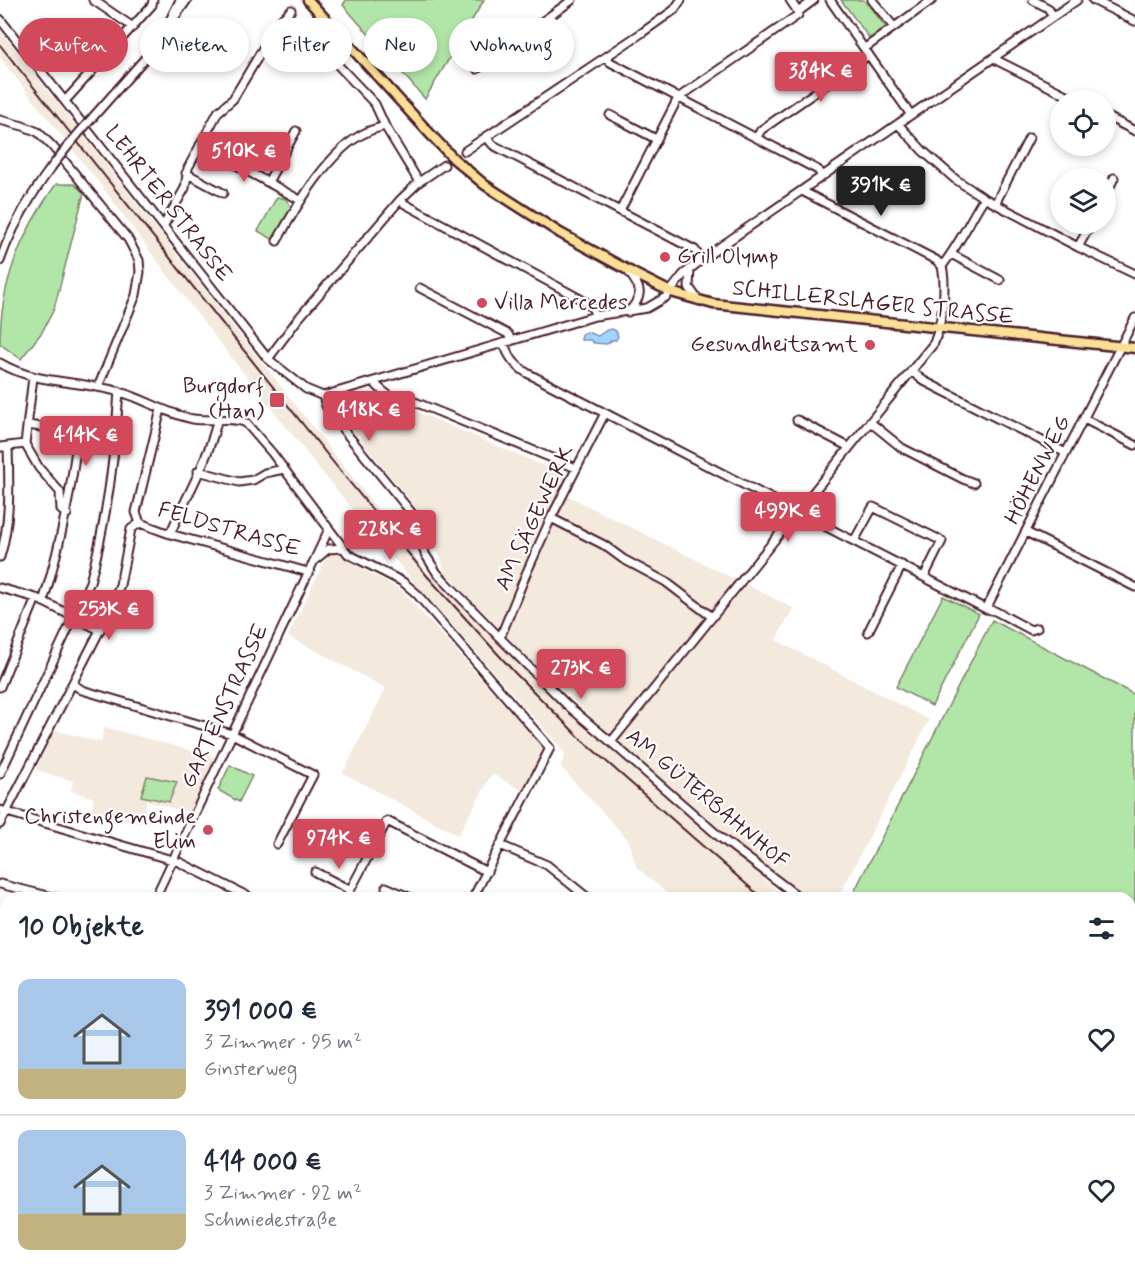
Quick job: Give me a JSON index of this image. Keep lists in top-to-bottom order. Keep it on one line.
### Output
{"streets":{"main road":["SCHILLERSLAGER STRASSE"],"street":["LEHRTER STRASSE","HÖHENWEG","AM SÄGEWERK","FELDSTRASSE","GARTENSTRASSE","AM GÜTERBAHNHOF"]},"crossings":[["LEHRTER STRASSE","AM GÜTERBAHNHOF"],["SCHILLERSLAGER STRASSE","HÖHENWEG"],["AM SÄGEWERK","AM GÜTERBAHNHOF"],["FELDSTRASSE","GARTENSTRASSE"]],"places":{"other":["Grill Olymp","Villa Mercedes","Gesundheitsamt","Christengemeinde Elim"],"transit":["Burgdorf (Han)"]},"page":{"chip":["Kaufen","Mieten","Filter","Neu","Wohnung"],"price":["384K €","510K €","391K €","418K €","414K €","499K €","228K €","253K €","273K €","974K €"],"heading":"10 Objekte","list":[{"name":"391 000 €","note":"3 Zimmer · 95 m² · Ginsterweg"},{"name":"414 000 €","note":"3 Zimmer · 92 m² · Schmiedestraße"}]}}
